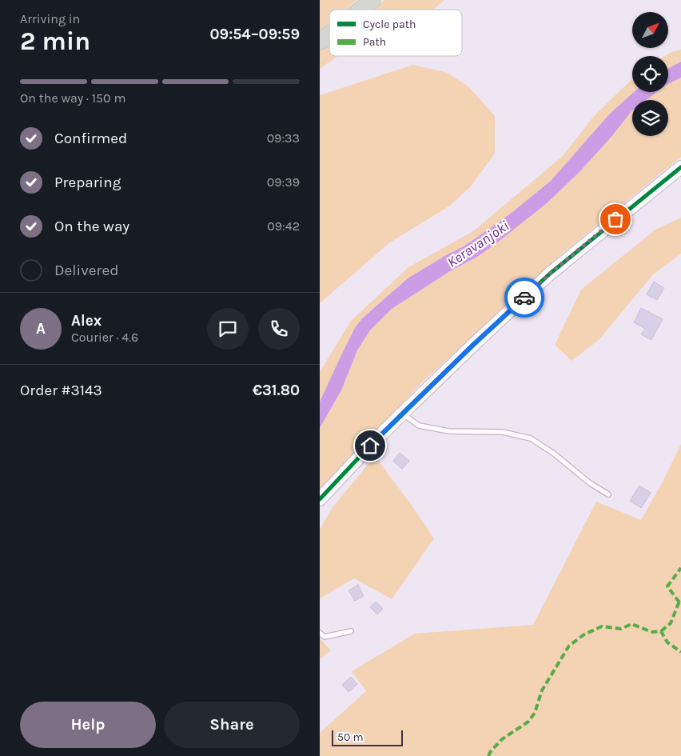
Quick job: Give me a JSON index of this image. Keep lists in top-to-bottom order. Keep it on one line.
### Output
{"water":["Keravanjoki"],"legend":["Cycle path","Path"],"scale_bar":"50 m","north":"top right","page":{"heading":["2 min","Arriving in","09:54–09:59"],"panel":["Alex","Courier · 4.6","Order #3143","€31.80"],"bar":"On the way · 150 m","list":[["Confirmed","09:33"],["Preparing","09:39"],["On the way","09:42"],"Delivered"],"round":"A","buttons":["Help","Share"],"scale":"50 m"}}
